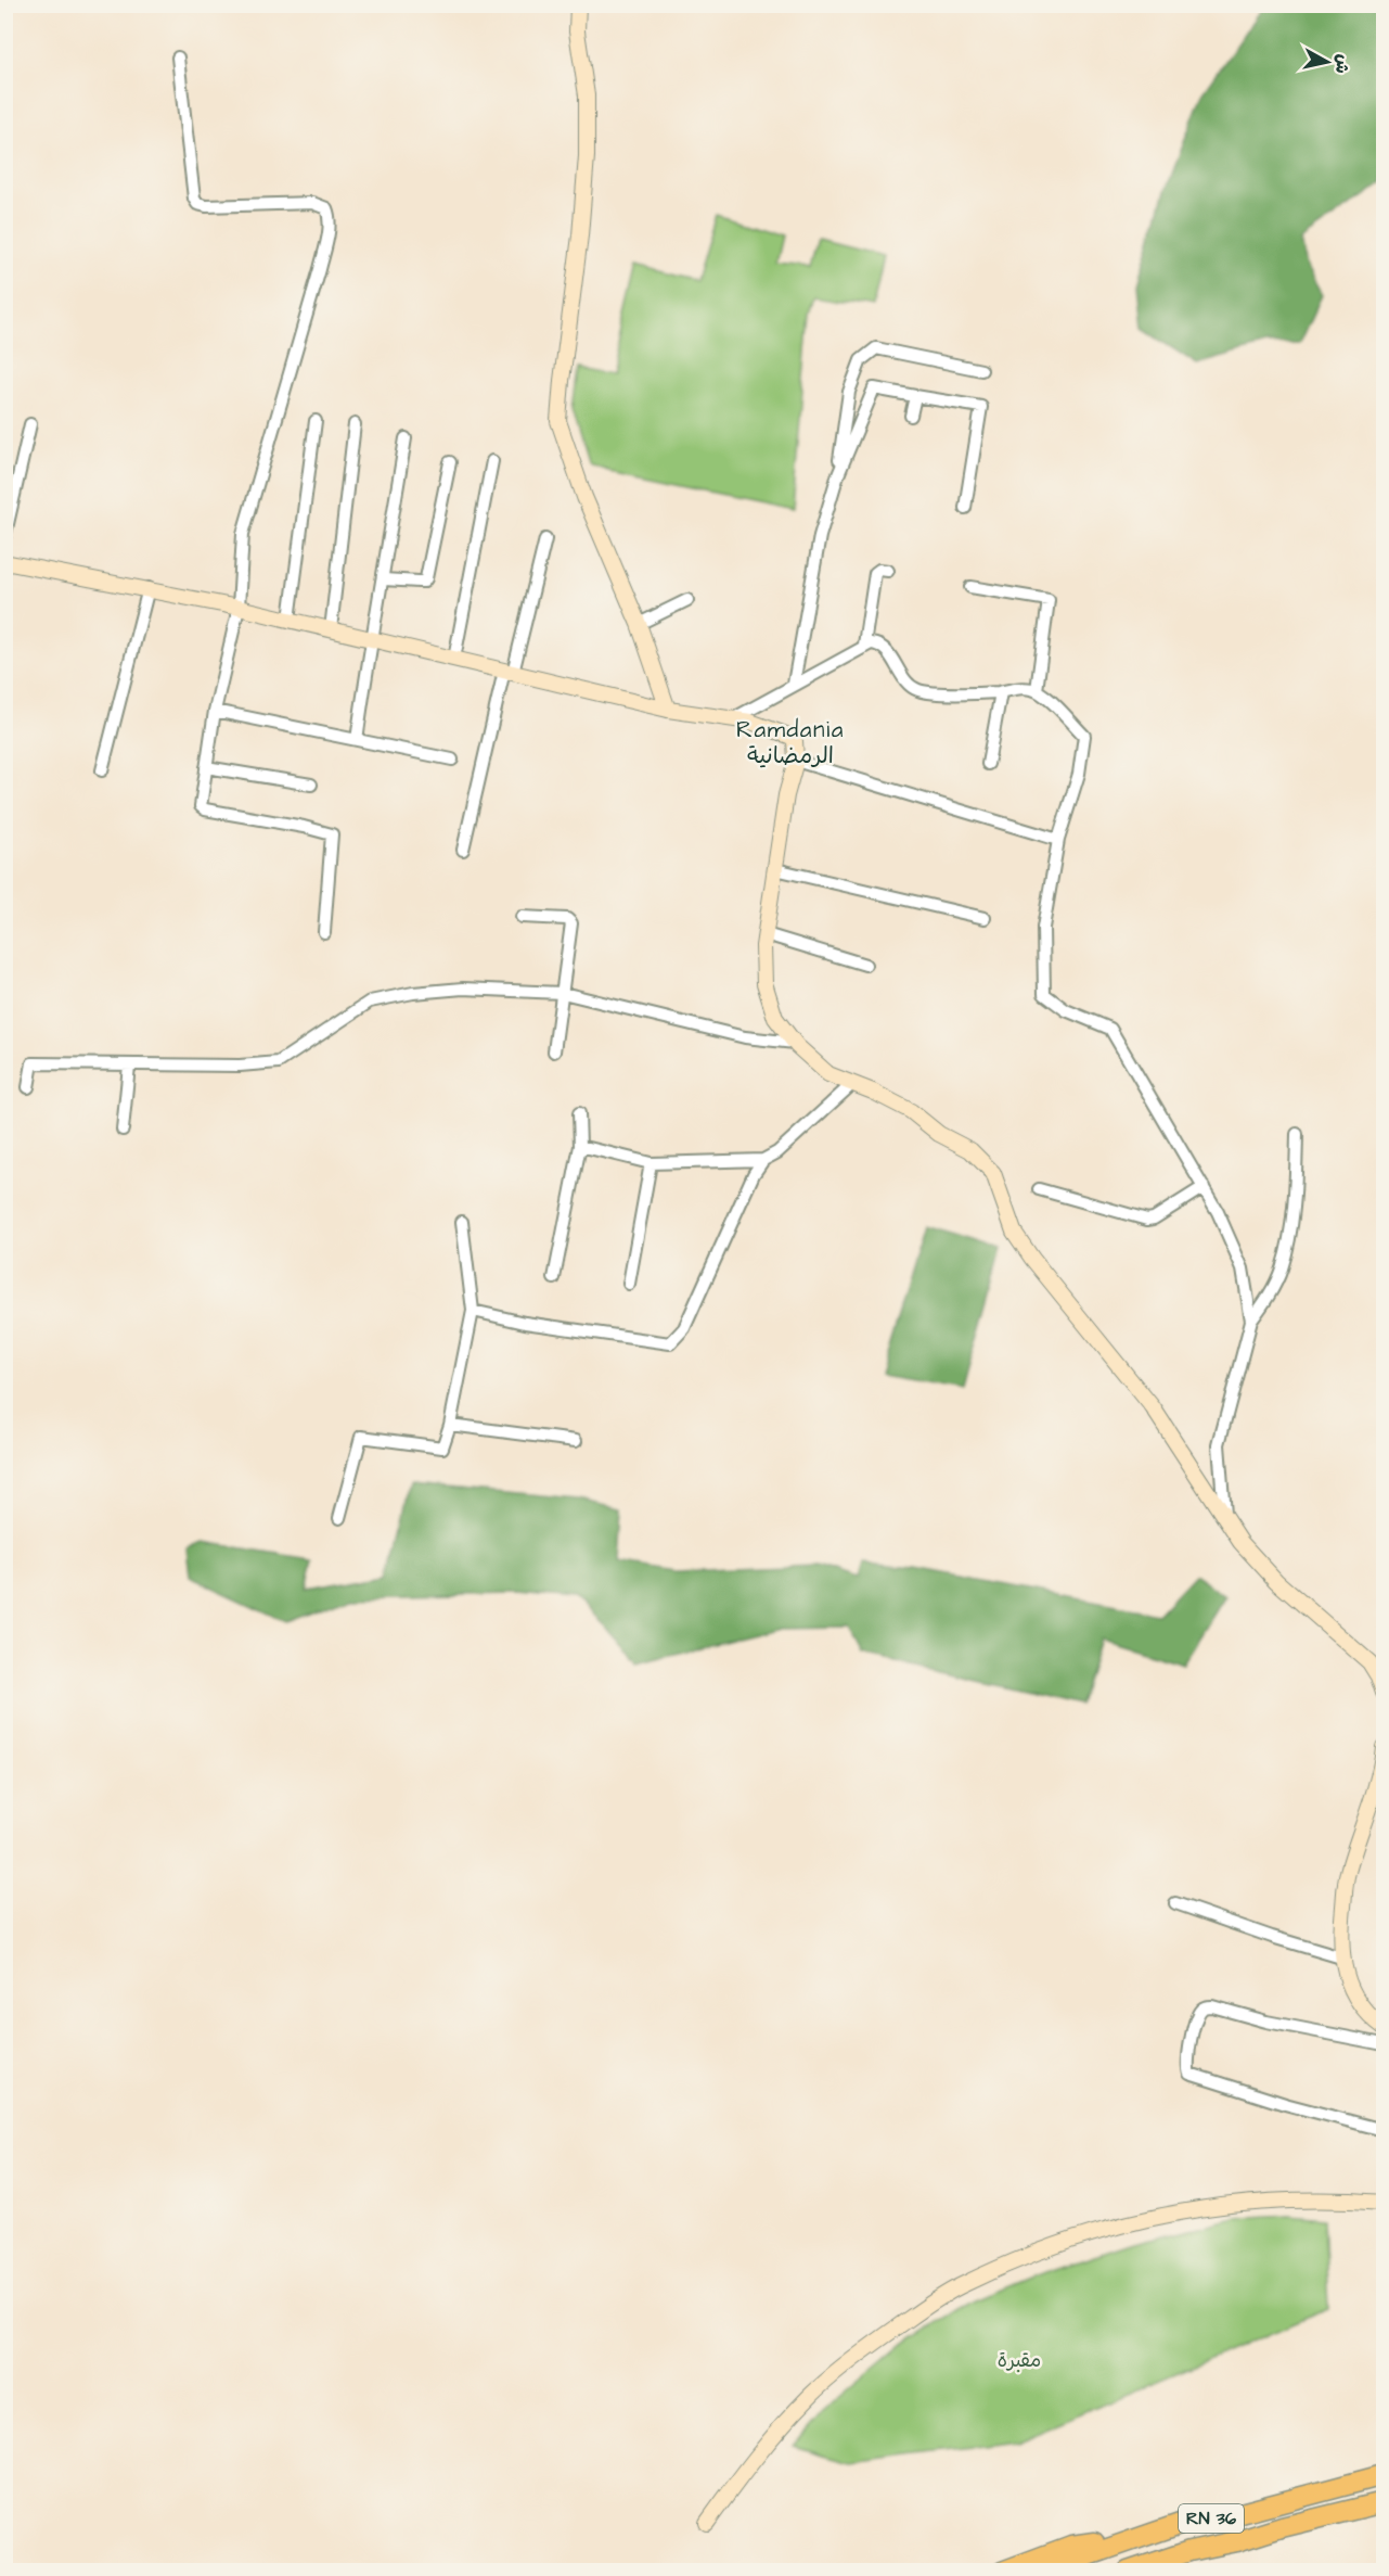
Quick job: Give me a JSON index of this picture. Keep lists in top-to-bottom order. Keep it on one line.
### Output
{"streets":{"highway":["RN 36"]},"districts":["Ramdania الرمضانية"],"parks":["مقبرة"],"north":"right"}
